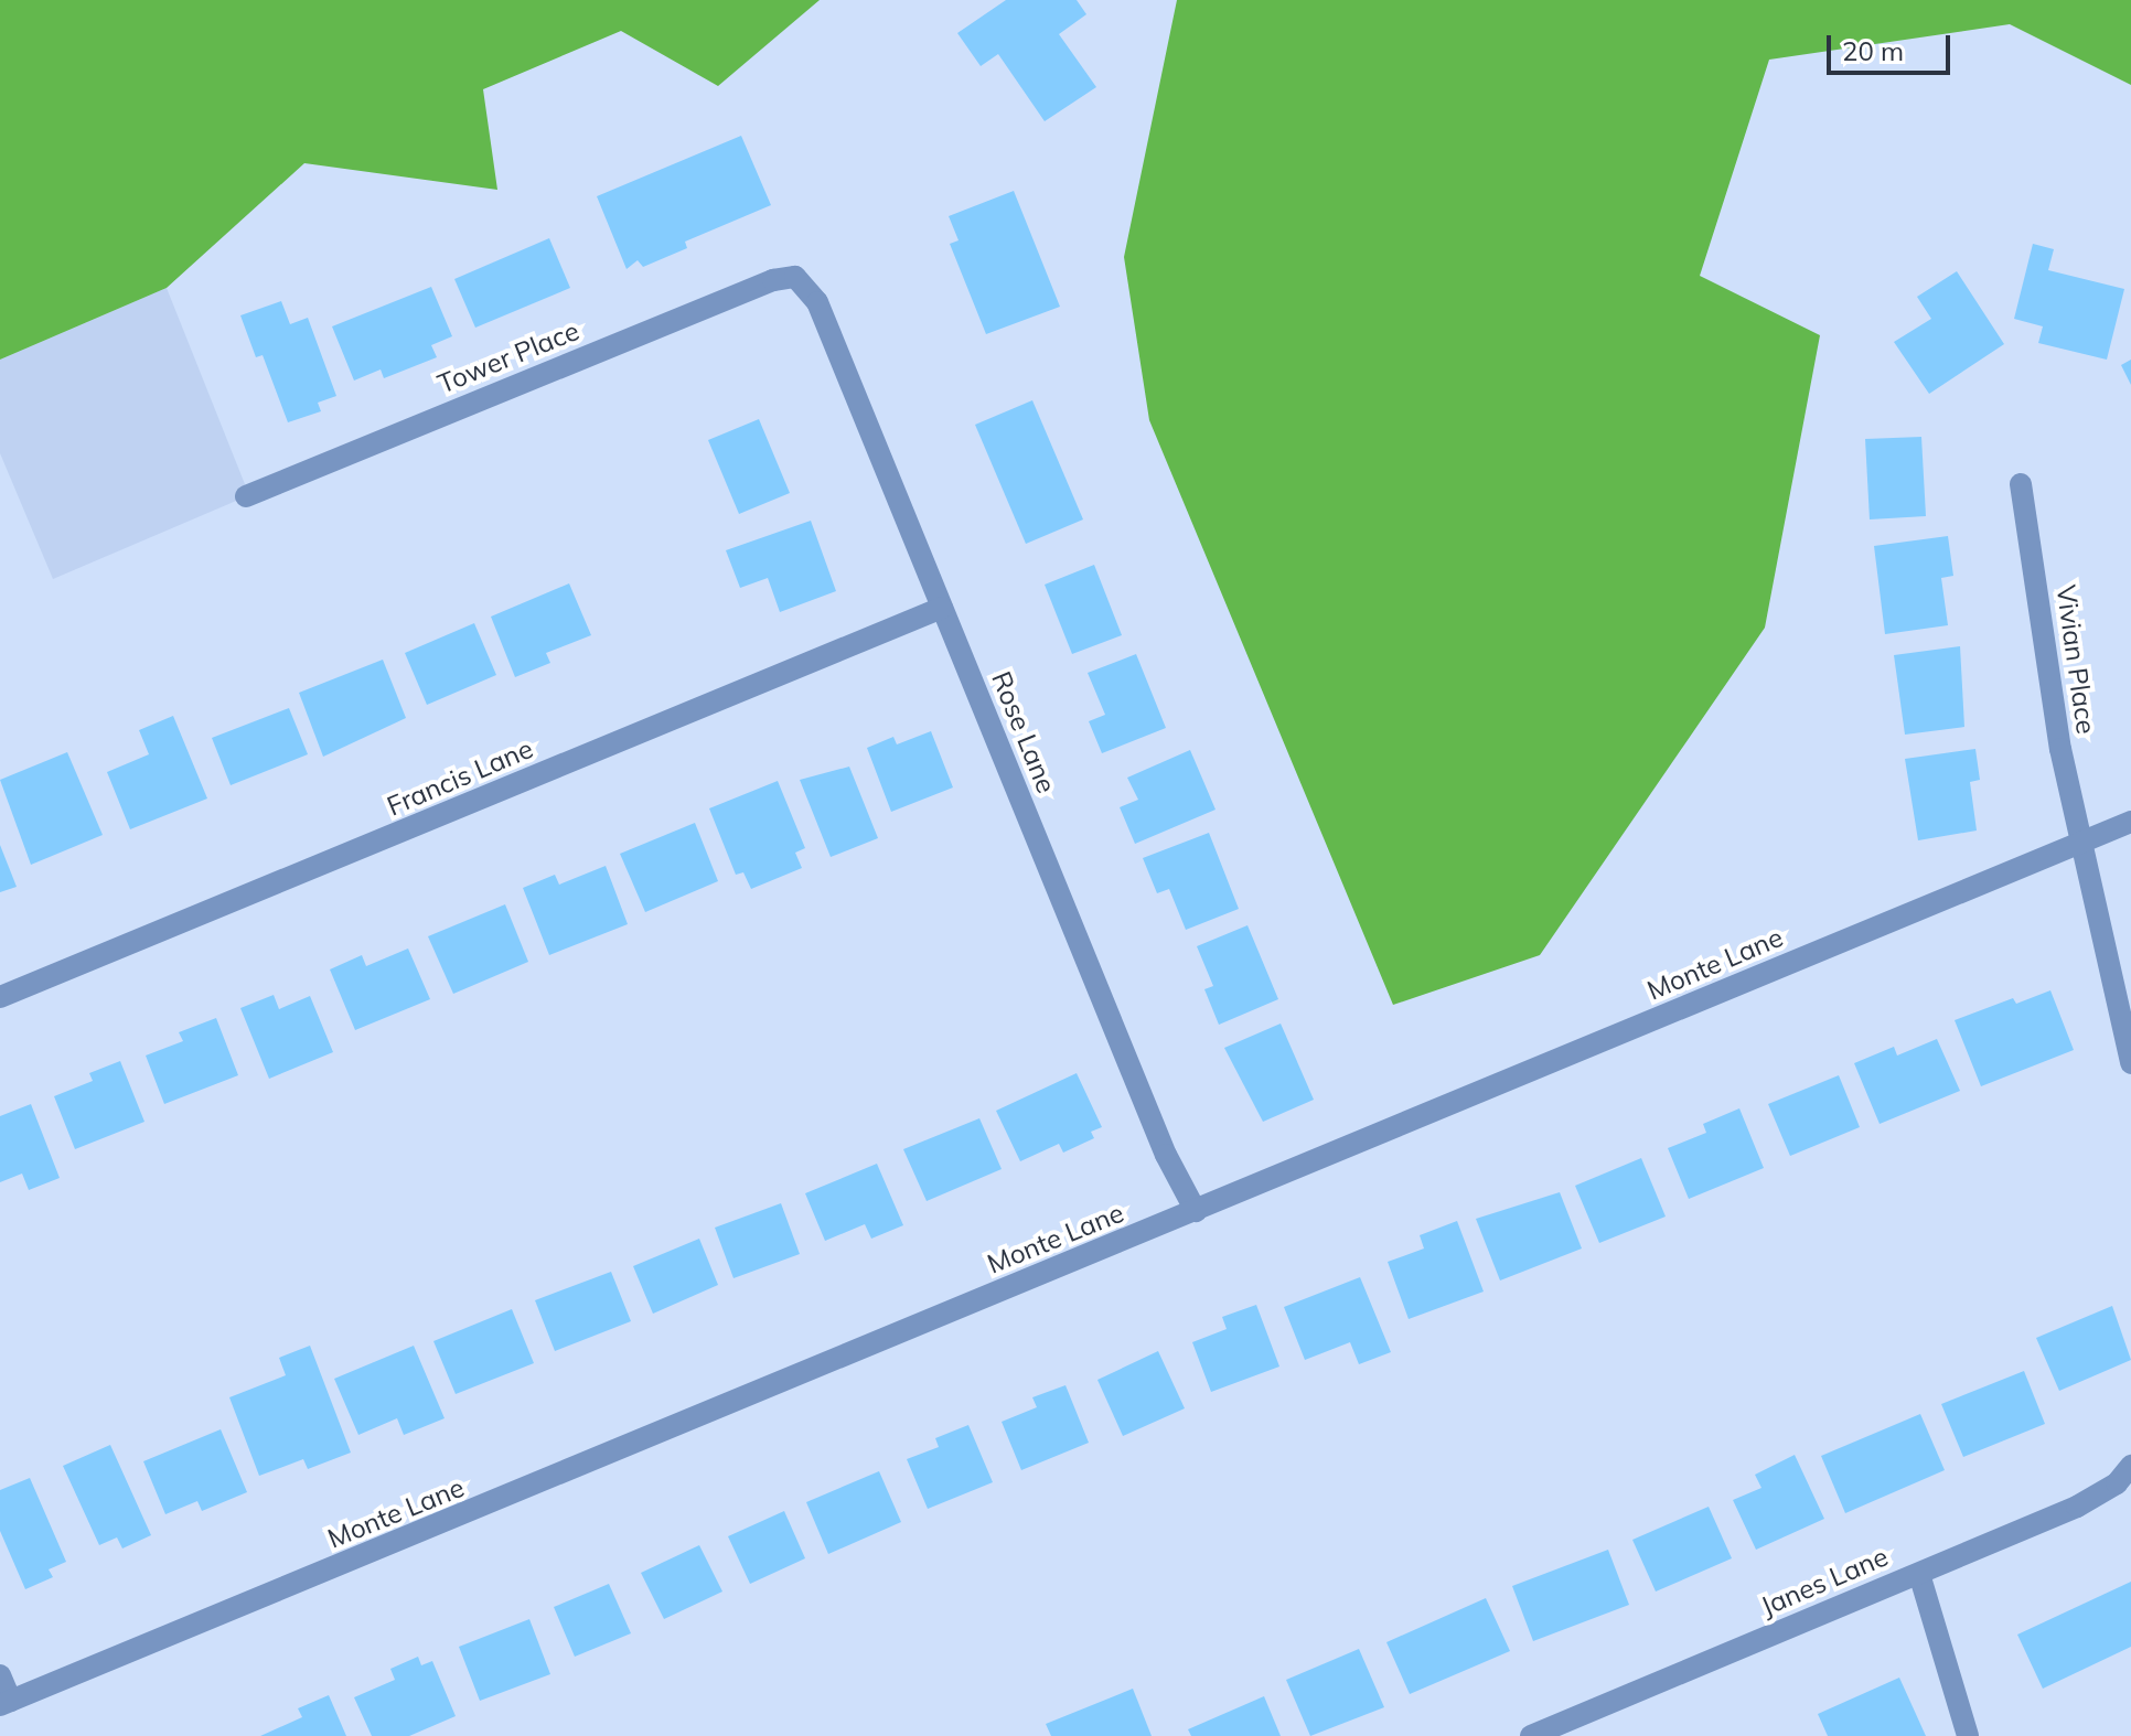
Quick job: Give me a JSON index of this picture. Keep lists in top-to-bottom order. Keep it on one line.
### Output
{"streets":{"street":["Tower Place","Vivian Place","Rose Lane","Francis Lane","Monte Lane","Janes Lane"]},"crossings":[["Tower Place","Rose Lane"],["Vivian Place","Monte Lane"],["Rose Lane","Francis Lane"],["Rose Lane","Monte Lane"]],"scale_bar":"20 m"}
